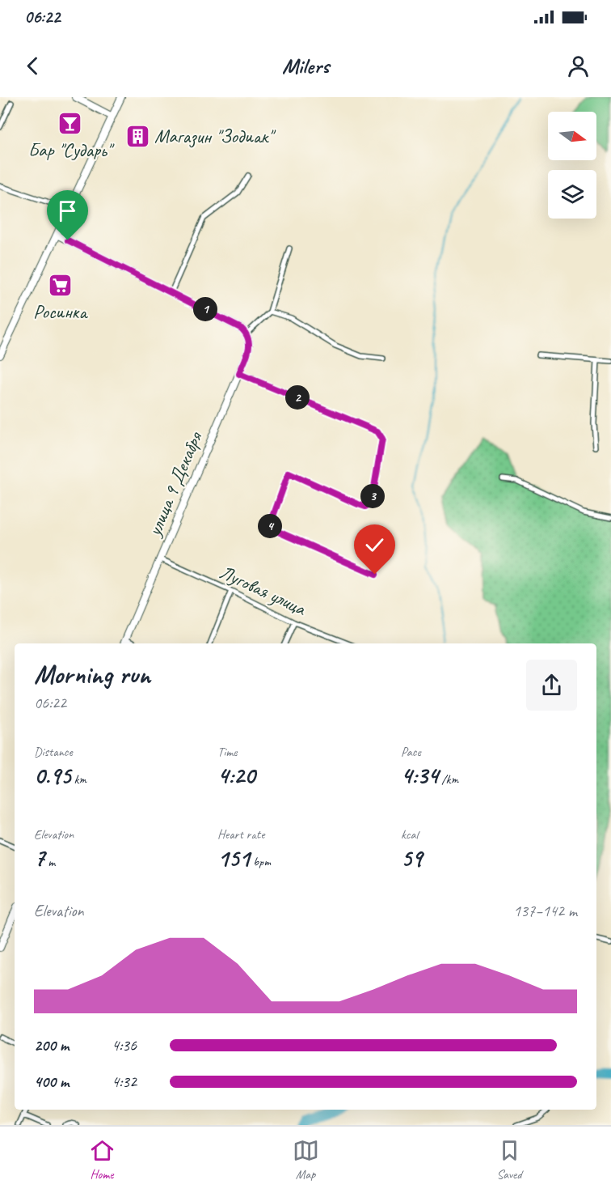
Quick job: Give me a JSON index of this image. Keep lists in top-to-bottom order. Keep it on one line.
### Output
{"streets":{"street":["улица 9 Декабря","Луговая улица"]},"crossings":[["улица 9 Декабря","Луговая улица"]],"places":{"bar":["Бар \"Сударь\""],"building":["Магазин \"Зодиак\""],"supermarket":["Росинка"]},"north":"right","page":{"status":"06:22","header":"Milers","pins":["1","2","3","4"],"heading":["Morning run","06:22"],"stats":[["Distance","0.95 km"],["Time","4:20"],["Pace","4:34 /km"],["Elevation","7 m"],["Heart rate","151 bpm"],["kcal","59"]],"chart":["Elevation","137–142 m"],"list":[{"name":"200 m","note":"4:36"},{"name":"400 m","note":"4:32"}],"tabs":["Home","Map","Saved"]}}
